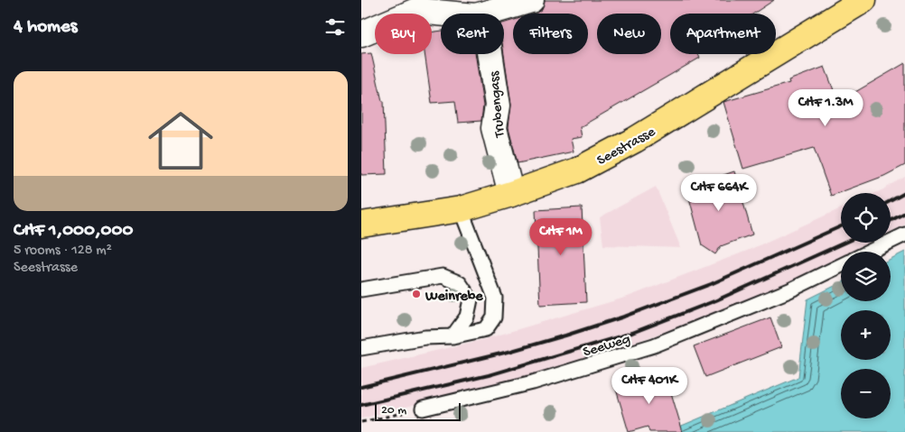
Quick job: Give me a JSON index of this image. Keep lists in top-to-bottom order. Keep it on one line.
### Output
{"streets":{"main road":["Seestrasse"],"street":["Trubengass"],"lane":["Seeweg"]},"crossings":[["Trubengass","Seestrasse"]],"places":["Weinrebe"],"scale_bar":"20 m","page":{"heading":"4 homes","chip":["Buy","Rent","Filters","New","Apartment"],"list":[{"name":"CHF 1,000,000","note":"5 rooms · 128 m² · Seestrasse"}],"price":["CHF 1.3M","CHF 664K","CHF 1M","CHF 401K"],"map_buttons":["+","−"],"scale":"20 m"}}
